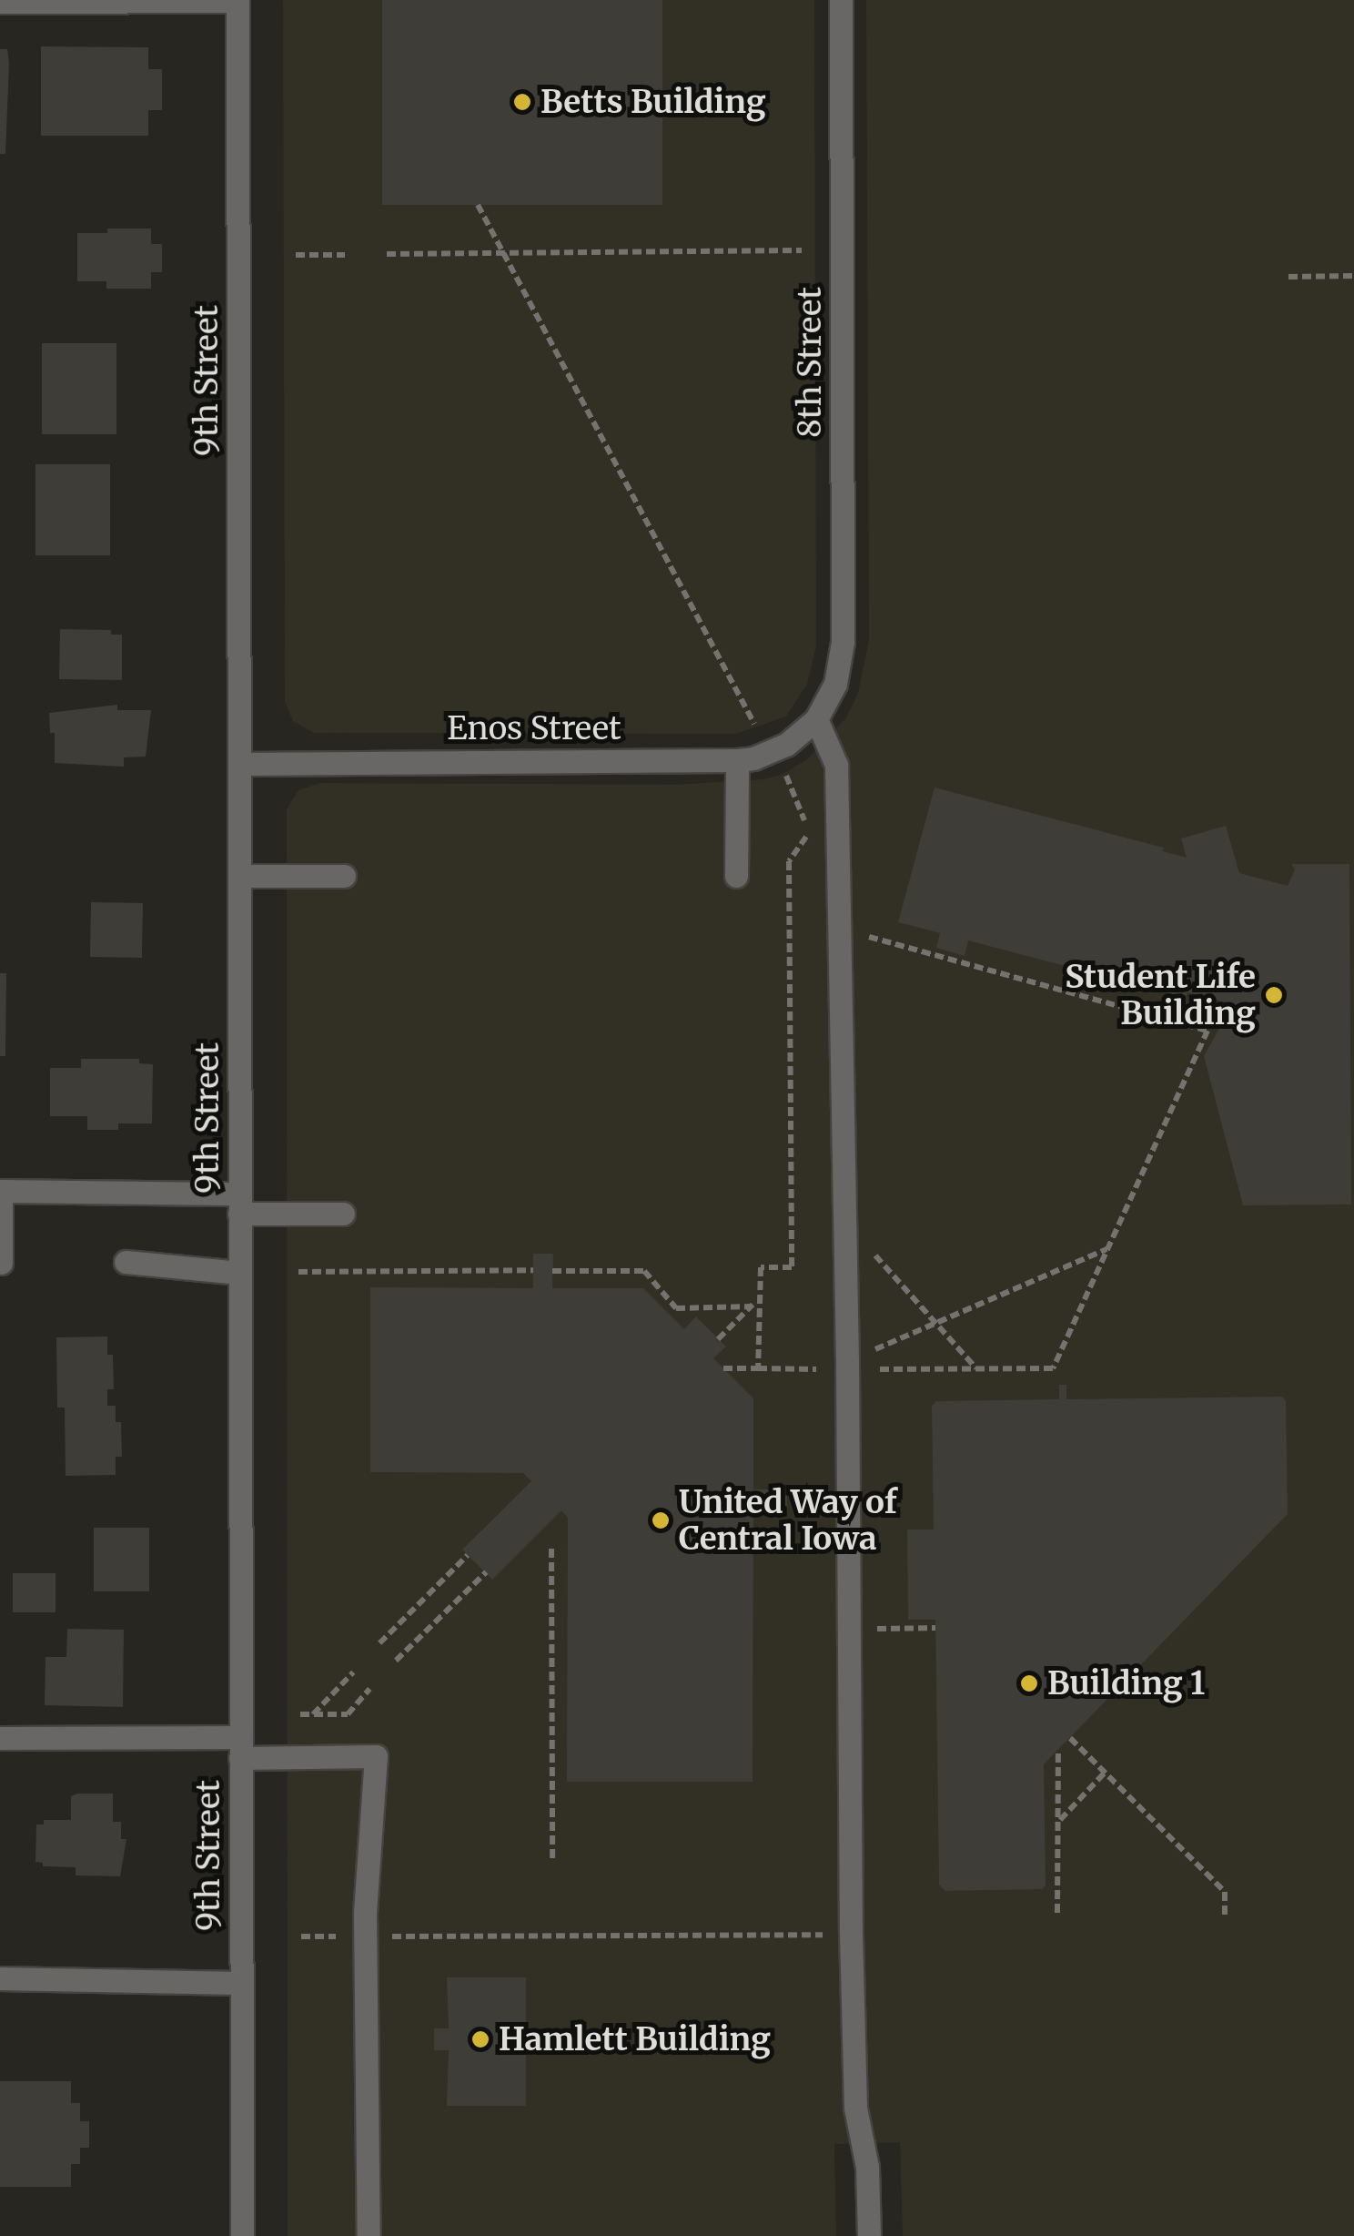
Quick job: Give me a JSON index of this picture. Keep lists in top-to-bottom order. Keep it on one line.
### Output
{"streets":{"street":["8th Street","9th Street","Enos Street"]},"crossings":[["8th Street","Enos Street"],["9th Street","Enos Street"]],"places":["Betts Building","Student Life Building","United Way of Central Iowa","Building 1","Hamlett Building"]}
